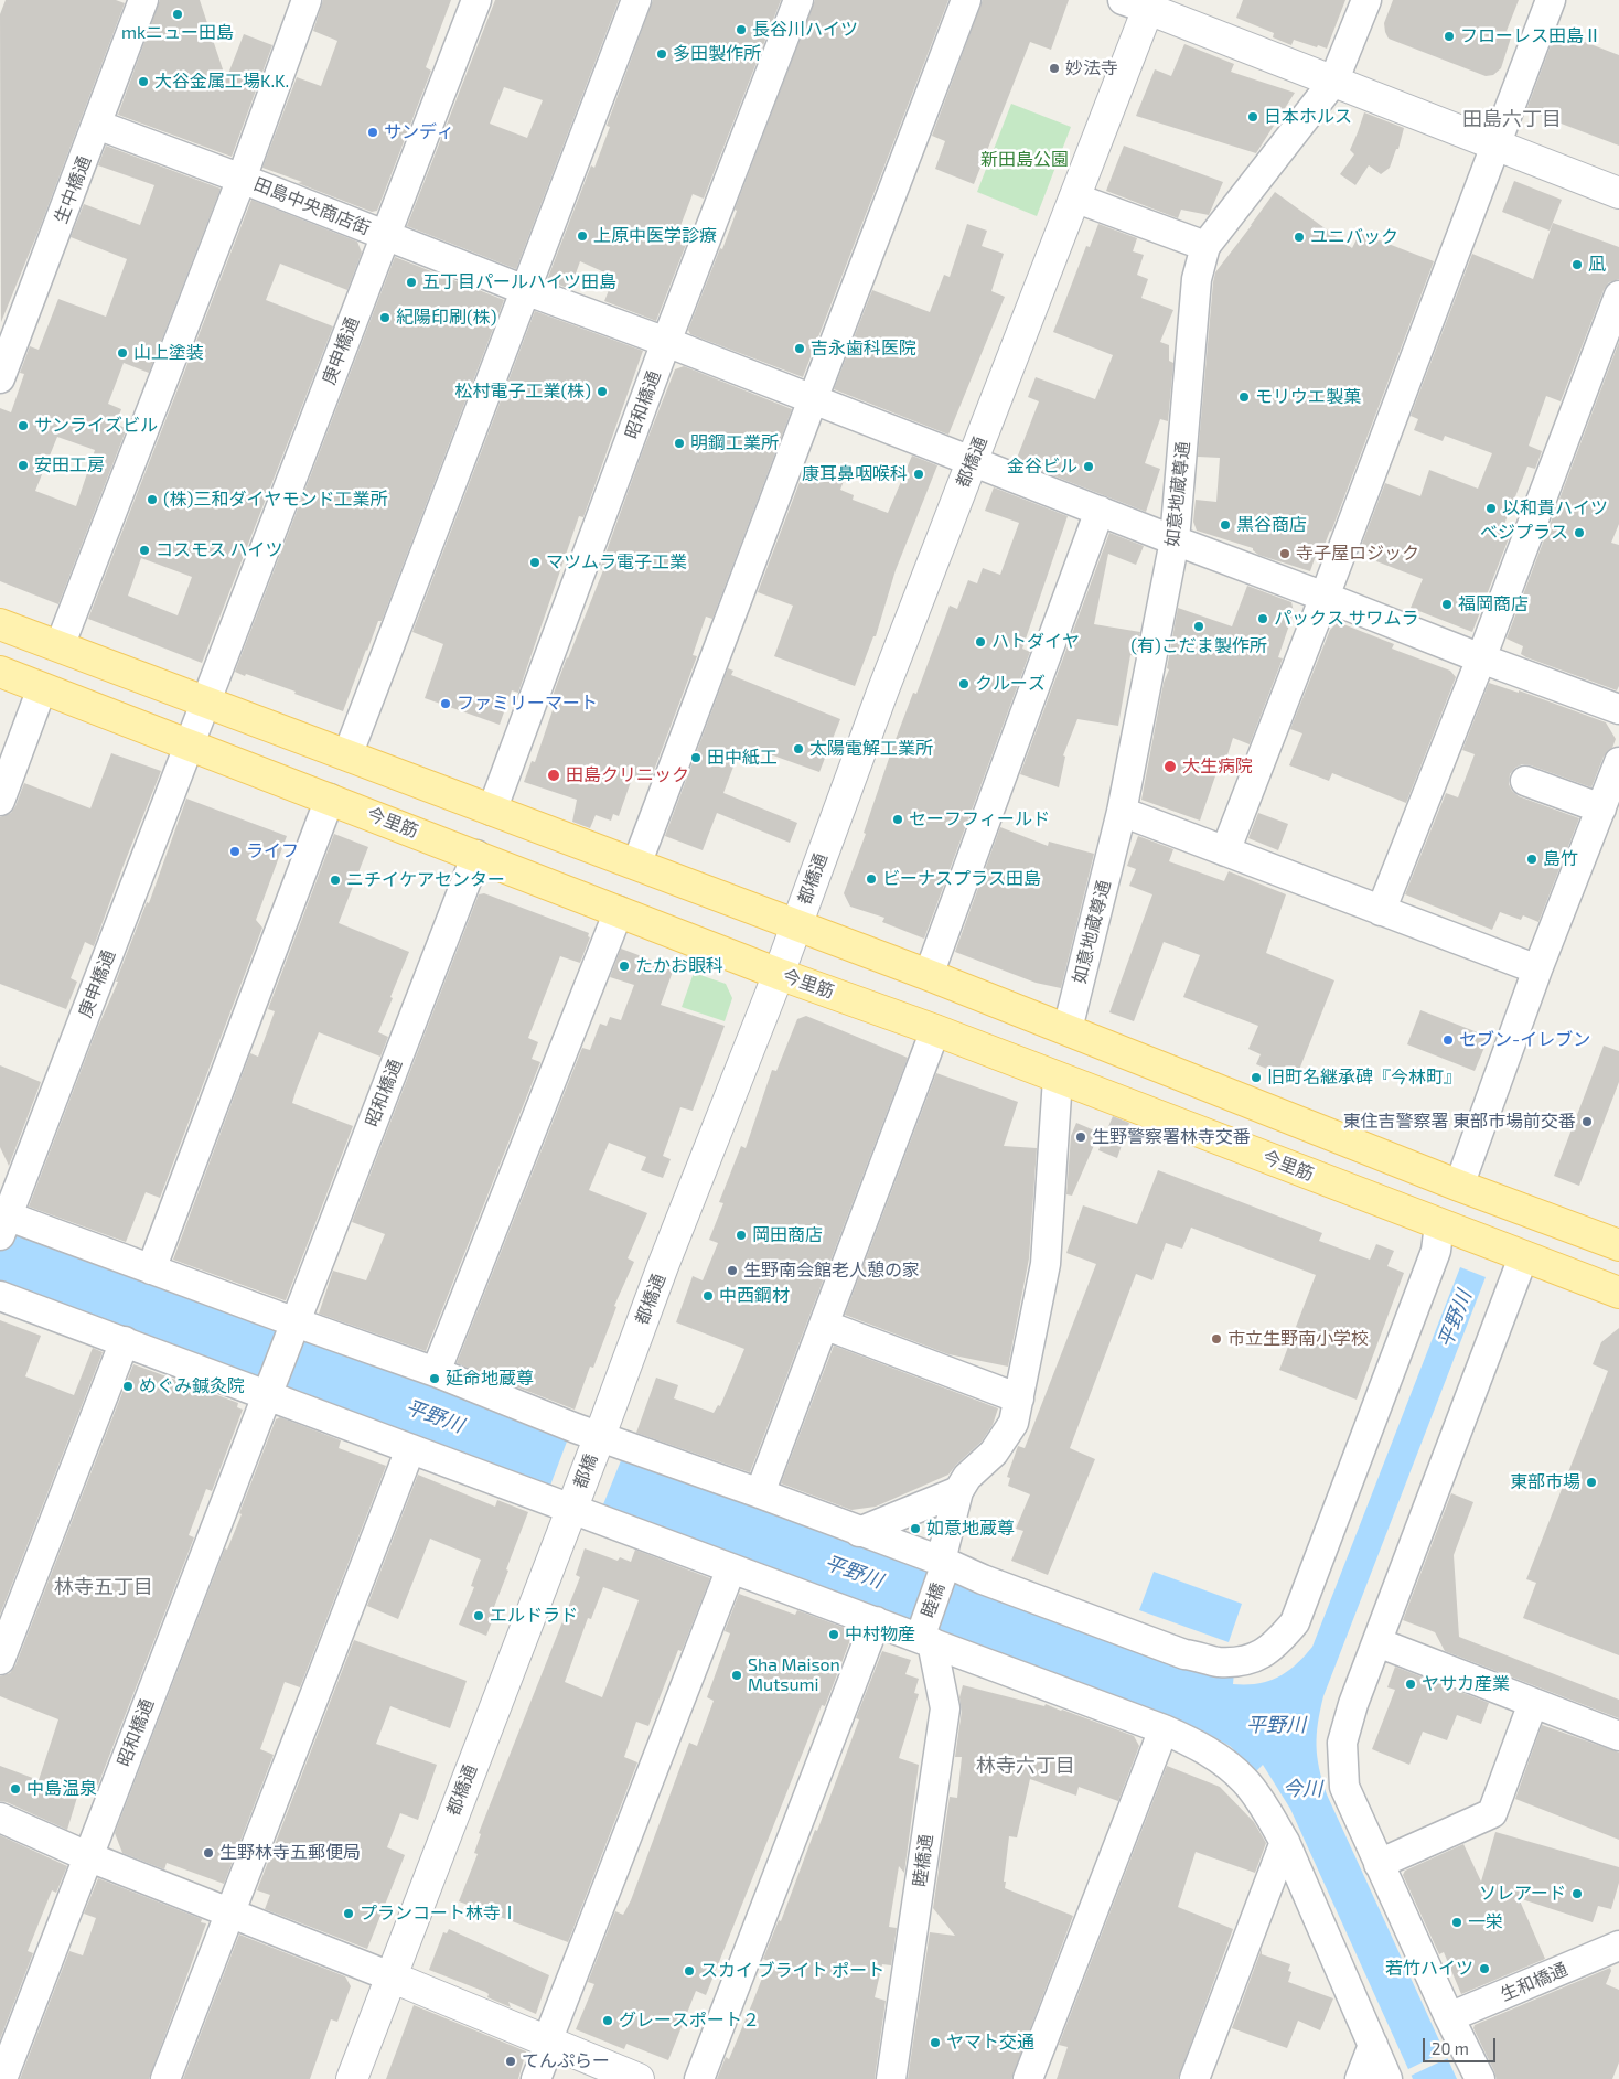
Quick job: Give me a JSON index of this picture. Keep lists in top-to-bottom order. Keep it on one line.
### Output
{"streets":{"main road":["今里筋"],"street":["生中橋通","田島中央商店街","庚申橋通","昭和橋通","都橋通","如意地蔵尊通","都橋","睦橋","睦橋通","生和橋通"]},"crossings":[["生中橋通","田島中央商店街"],["田島中央商店街","庚申橋通"],["田島中央商店街","昭和橋通"],["田島中央商店街","都橋通"],["田島中央商店街","如意地蔵尊通"],["庚申橋通","今里筋"],["昭和橋通","今里筋"],["都橋通","今里筋"],["都橋通","都橋"],["睦橋","睦橋通"]],"districts":["田島六丁目","林寺五丁目","林寺六丁目"],"water":["平野川","今川"],"parks":["新田島公園"],"places":["mkニュー田島","長谷川ハイツ","フローレス田島Ⅱ","多田製作所","妙法寺","大谷金属工場K.K.","日本ホルス","サンディ","上原中医学診療","ユニバック","凪","五丁目パールハイツ田島","紀陽印刷(株)","吉永歯科医院","山上塗装","松村電子工業(株)","モリウエ製菓","サンライズビル","明鋼工業所","安田工房","金谷ビル","康耳鼻咽喉科","(株)三和ダイヤモンド工業所","以和貴ハイツ","黒谷商店","ベジプラス","コスモス ハイツ","寺子屋ロジック","マツムラ電子工業","福岡商店","パックス サワムラ","(有)こだま製作所","ハトダイヤ","クルーズ","ファミリーマート","太陽電解工業所","田中紙工","大生病院","田島クリニック","セーフフィールド","ライフ","島竹","ビーナスプラス田島","ニチイケアセンター","たかお眼科","セブン-イレブン","旧町名継承碑『今林町』","東住吉警察署 東部市場前交番","生野警察署林寺交番","岡田商店","生野南会館老人憩の家","中西鋼材","市立生野南小学校","延命地蔵尊","めぐみ鍼灸院","東部市場","如意地蔵尊","エルドラド","中村物産","Sha Maison Mutsumi","ヤサカ産業","中島温泉","生野林寺五郵便局","ソレアード","プランコート林寺Ⅰ","一栄","若竹ハイツ","スカイ ブライト ポート","グレースポート２","ヤマト交通","てんぷらー"],"scale_bar":"20 m"}
